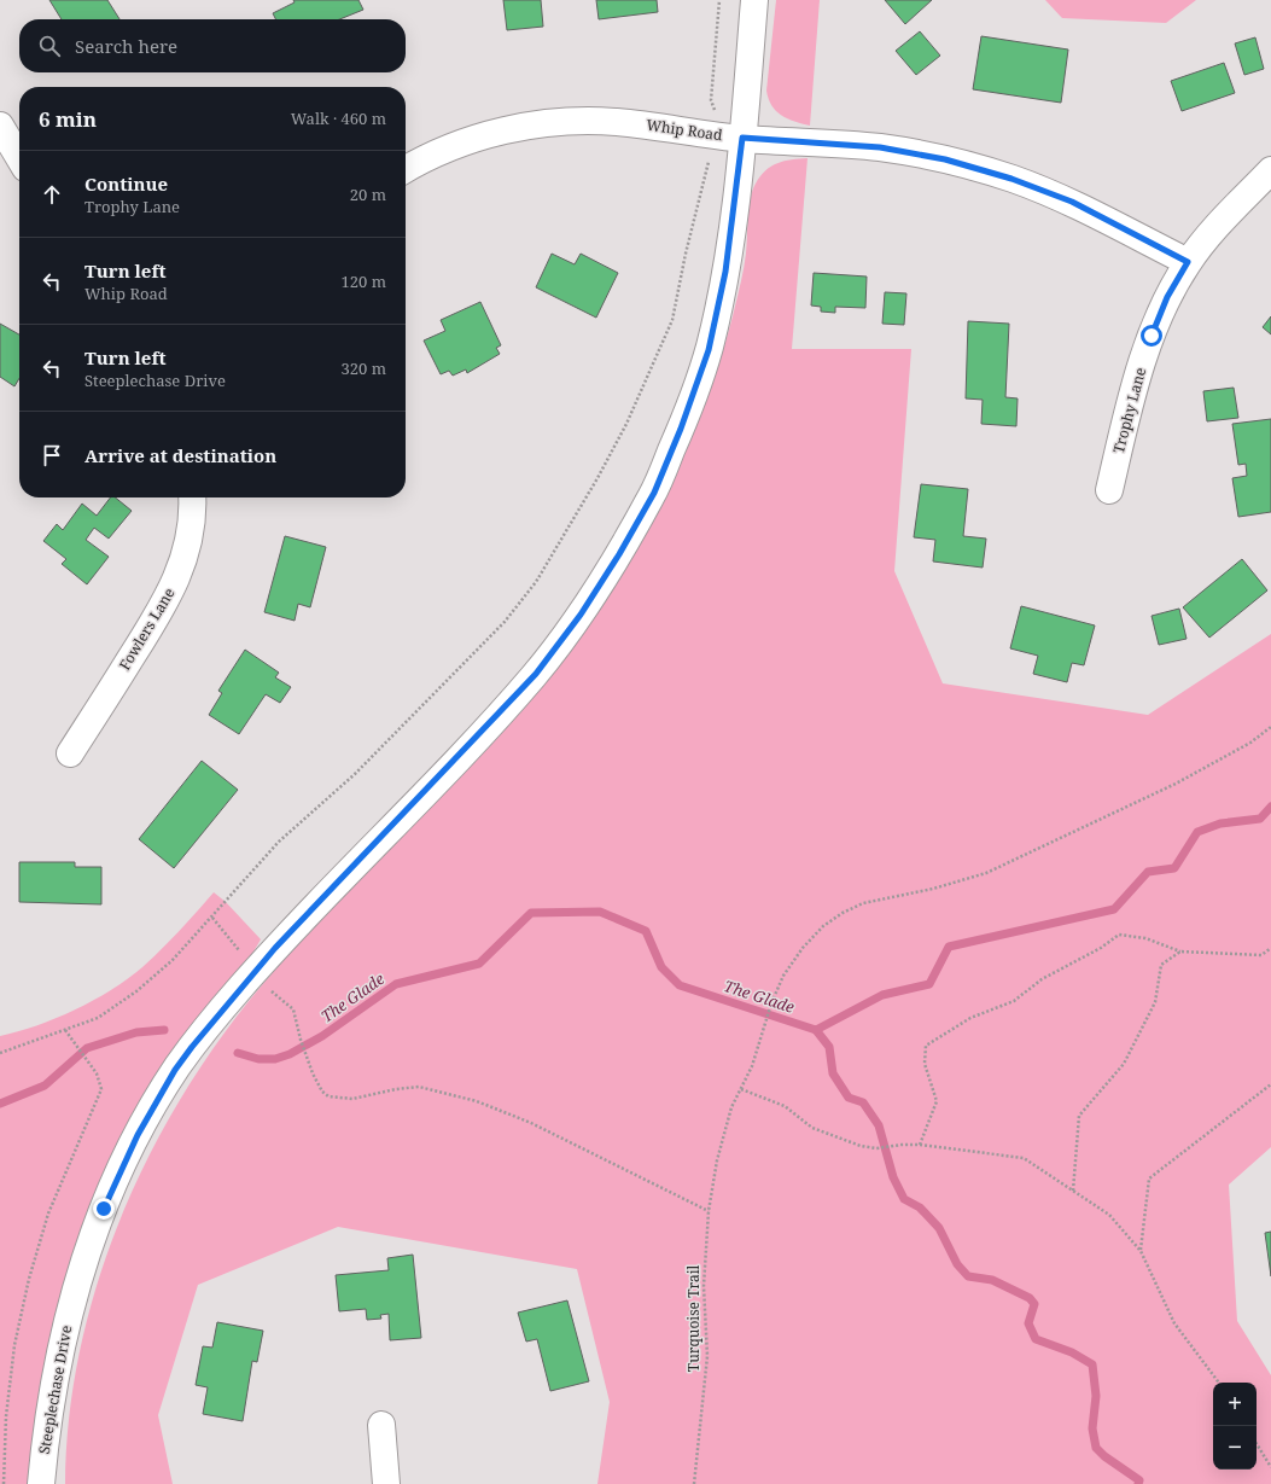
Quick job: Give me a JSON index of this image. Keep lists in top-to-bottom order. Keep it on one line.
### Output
{"streets":{"street":["Whip Road","Trophy Lane","Fowlers Lane","Steeplechase Drive"],"path":["Turquoise Trail"]},"crossings":[["Whip Road","Trophy Lane"],["Whip Road","Steeplechase Drive"]],"water":["The Glade"],"page":{"search":"Search here","heading":["6 min","Walk · 460 m"],"list":[["Continue","Trophy Lane","20 m"],["Turn left","Whip Road","120 m"],["Turn left","Steeplechase Drive","320 m"],"Arrive at destination"],"map_buttons":["+","−"]}}
